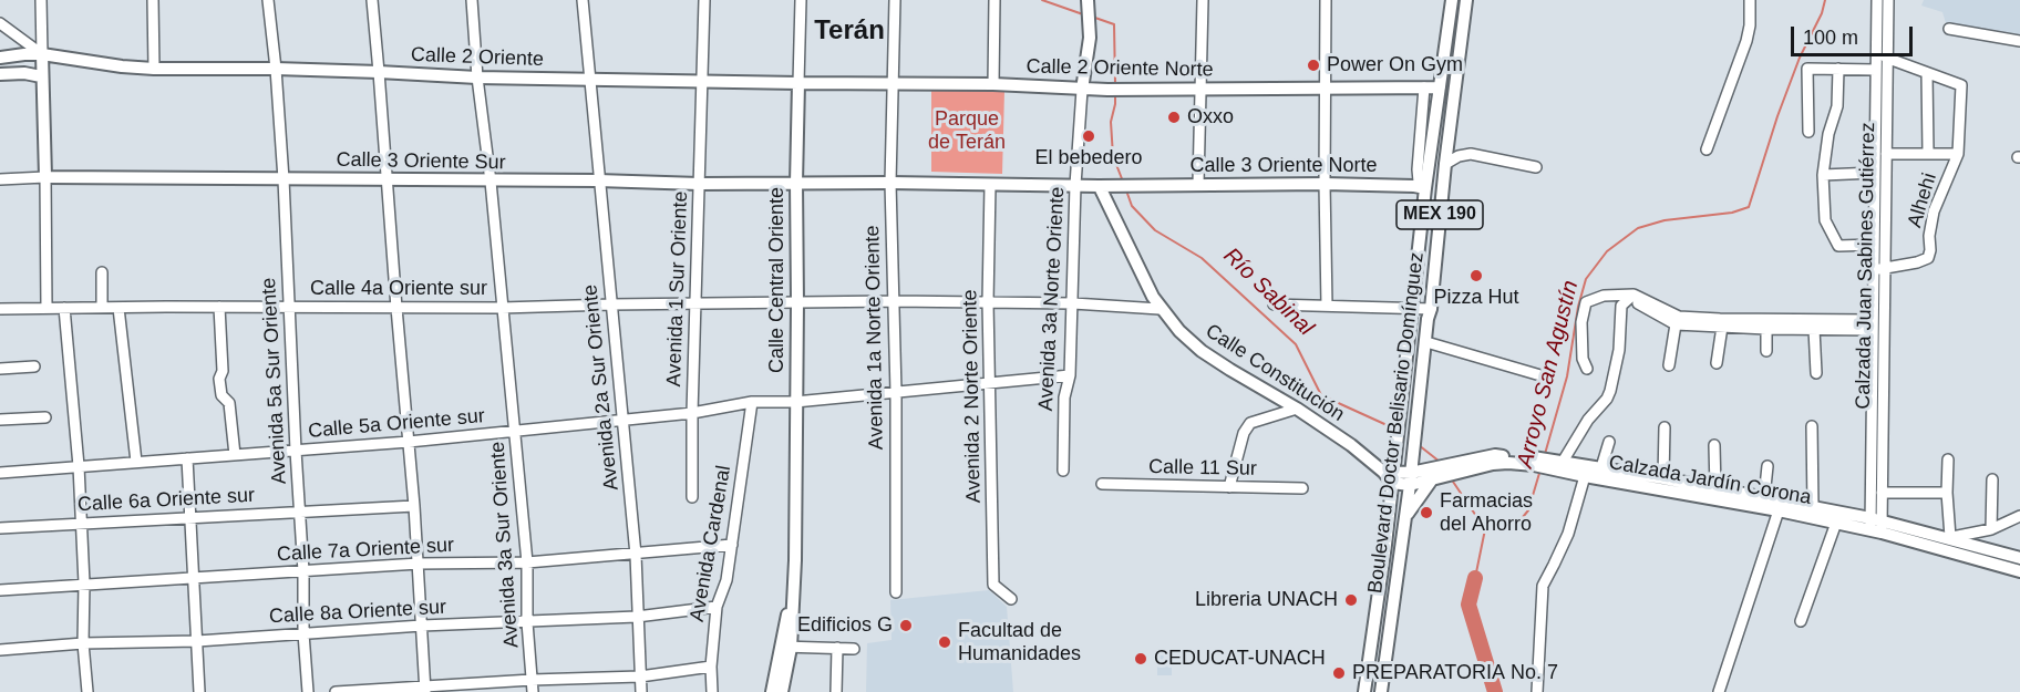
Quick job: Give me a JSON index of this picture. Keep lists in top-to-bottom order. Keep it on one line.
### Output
{"streets":{"main road":["Calle 2 Oriente","Calle 2 Oriente Norte","Calle 3 Oriente Sur","Calle 3 Oriente Norte","MEX 190","Calle Central Oriente","Calle Constitución","Boulevard Doctor Belisario Domínguez","Calzada Jardín Corona"],"street":["Alhehi","Calzada Juan Sabines Gutiérrez","Calle 4a Oriente sur","Avenida 1 Sur Oriente","Avenida 3a Norte Oriente","Avenida 1a Norte Oriente","Avenida 5a Sur Oriente","Avenida 2a Sur Oriente","Avenida 2 Norte Oriente","Calle 5a Oriente sur","Calle 11 Sur","Calle 6a Oriente sur","Avenida Cardenal","Avenida 3a Sur Oriente","Calle 7a Oriente sur","Calle 8a Oriente sur"]},"crossings":[["Calle 2 Oriente","Calle 2 Oriente Norte"],["Calle 2 Oriente","Calle Central Oriente"],["Calle 2 Oriente","Avenida 1 Sur Oriente"],["Calle 2 Oriente","Avenida 5a Sur Oriente"],["Calle 2 Oriente","Avenida 2a Sur Oriente"],["Calle 2 Oriente","Avenida 3a Sur Oriente"],["Calle 2 Oriente Norte","Calle Central Oriente"],["Calle 2 Oriente Norte","Avenida 3a Norte Oriente"],["Calle 2 Oriente Norte","Avenida 1a Norte Oriente"],["Calle 2 Oriente Norte","Boulevard Doctor Belisario Domínguez"],["Calle 3 Oriente Sur","Calle Central Oriente"],["Calle 3 Oriente Sur","Avenida 1 Sur Oriente"],["Calle 3 Oriente Sur","Avenida 5a Sur Oriente"],["Calle 3 Oriente Sur","Avenida 2a Sur Oriente"],["Calle 3 Oriente Sur","Avenida 3a Sur Oriente"],["Calle 3 Oriente Norte","Calle Constitución"],["Calle 3 Oriente Norte","Boulevard Doctor Belisario Domínguez"],["Alhehi","Calzada Juan Sabines Gutiérrez"],["Calzada Juan Sabines Gutiérrez","Calzada Jardín Corona"],["Calle Central Oriente","Calle 4a Oriente sur"],["Calle Central Oriente","Calle 5a Oriente sur"],["Calle 4a Oriente sur","Avenida 1 Sur Oriente"],["Calle 4a Oriente sur","Avenida 3a Norte Oriente"],["Calle 4a Oriente sur","Avenida 1a Norte Oriente"],["Calle 4a Oriente sur","Calle Constitución"],["Calle 4a Oriente sur","Avenida 5a Sur Oriente"],["Calle 4a Oriente sur","Avenida 2a Sur Oriente"],["Calle 4a Oriente sur","Avenida 2 Norte Oriente"],["Calle 4a Oriente sur","Avenida 3a Sur Oriente"],["Avenida 1 Sur Oriente","Calle 5a Oriente sur"],["Avenida 3a Norte Oriente","Calle 5a Oriente sur"],["Avenida 1a Norte Oriente","Calle 5a Oriente sur"],["Calle Constitución","Boulevard Doctor Belisario Domínguez"],["Calle Constitución","Calzada Jardín Corona"],["Avenida 5a Sur Oriente","Calle 5a Oriente sur"],["Avenida 5a Sur Oriente","Calle 6a Oriente sur"],["Avenida 5a Sur Oriente","Calle 7a Oriente sur"],["Avenida 5a Sur Oriente","Calle 8a Oriente sur"],["Avenida 2a Sur Oriente","Calle 5a Oriente sur"],["Avenida 2a Sur Oriente","Calle 7a Oriente sur"],["Avenida 2a Sur Oriente","Calle 8a Oriente sur"],["Avenida 2 Norte Oriente","Calle 5a Oriente sur"],["Boulevard Doctor Belisario Domínguez","Calzada Jardín Corona"],["Calle 5a Oriente sur","Avenida Cardenal"],["Calle 5a Oriente sur","Avenida 3a Sur Oriente"],["Avenida Cardenal","Calle 7a Oriente sur"],["Avenida Cardenal","Calle 8a Oriente sur"],["Avenida 3a Sur Oriente","Calle 7a Oriente sur"],["Avenida 3a Sur Oriente","Calle 8a Oriente sur"]],"districts":["Terán"],"water":["Río Sabinal","Arroyo San Agustín"],"parks":["Parque de Terán"],"places":["Power On Gym","Oxxo","El bebedero","Pizza Hut","Farmacias del Ahorro","Libreria UNACH","Edificios G","Facultad de Humanidades","CEDUCAT-UNACH","PREPARATORIA No. 7"],"scale_bar":"100 m"}
